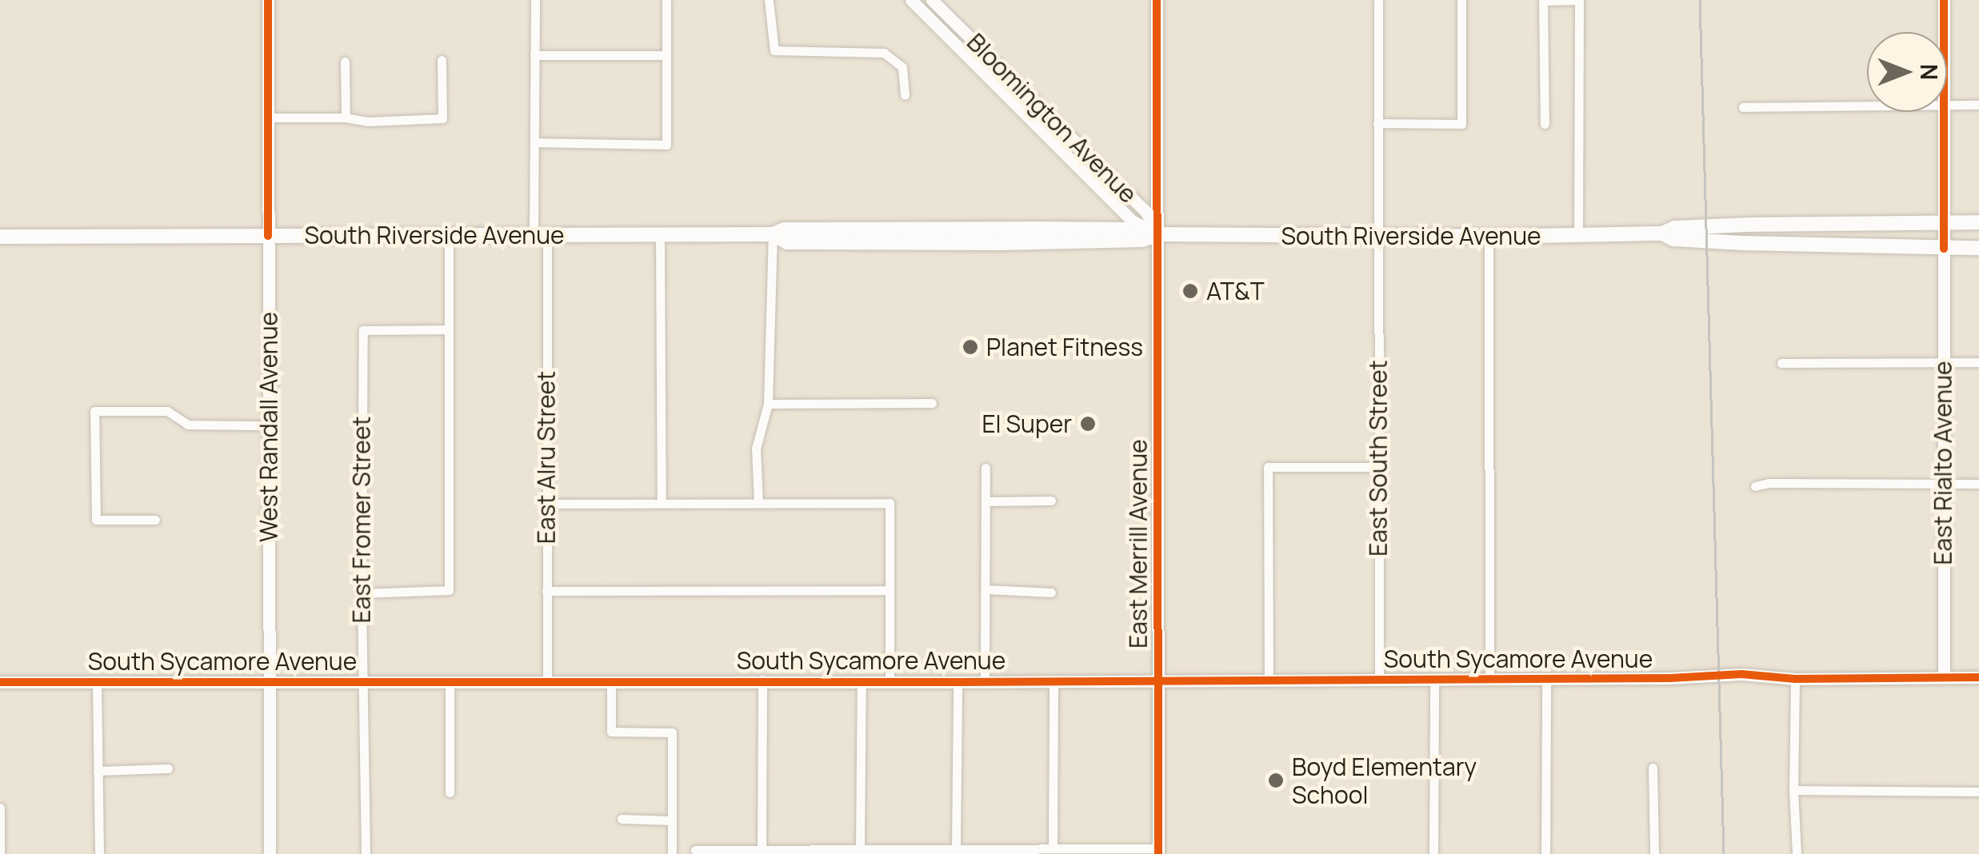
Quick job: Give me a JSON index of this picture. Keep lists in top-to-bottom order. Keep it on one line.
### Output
{"streets":{"main road":["South Riverside Avenue"],"street":["Bloomington Avenue","West Randall Avenue","East Alru Street","East South Street","East Rialto Avenue","East Fromer Street","East Merrill Avenue","South Sycamore Avenue"]},"crossings":[["Bloomington Avenue","South Riverside Avenue"],["Bloomington Avenue","East Merrill Avenue"],["South Riverside Avenue","West Randall Avenue"],["South Riverside Avenue","East Alru Street"],["South Riverside Avenue","East South Street"],["South Riverside Avenue","East Rialto Avenue"],["South Riverside Avenue","East Merrill Avenue"],["West Randall Avenue","South Sycamore Avenue"],["East Alru Street","South Sycamore Avenue"],["East South Street","South Sycamore Avenue"],["East Rialto Avenue","South Sycamore Avenue"],["East Fromer Street","South Sycamore Avenue"],["East Merrill Avenue","South Sycamore Avenue"]],"places":["AT&T","Planet Fitness","El Super","Boyd Elementary School"],"north":"right"}
